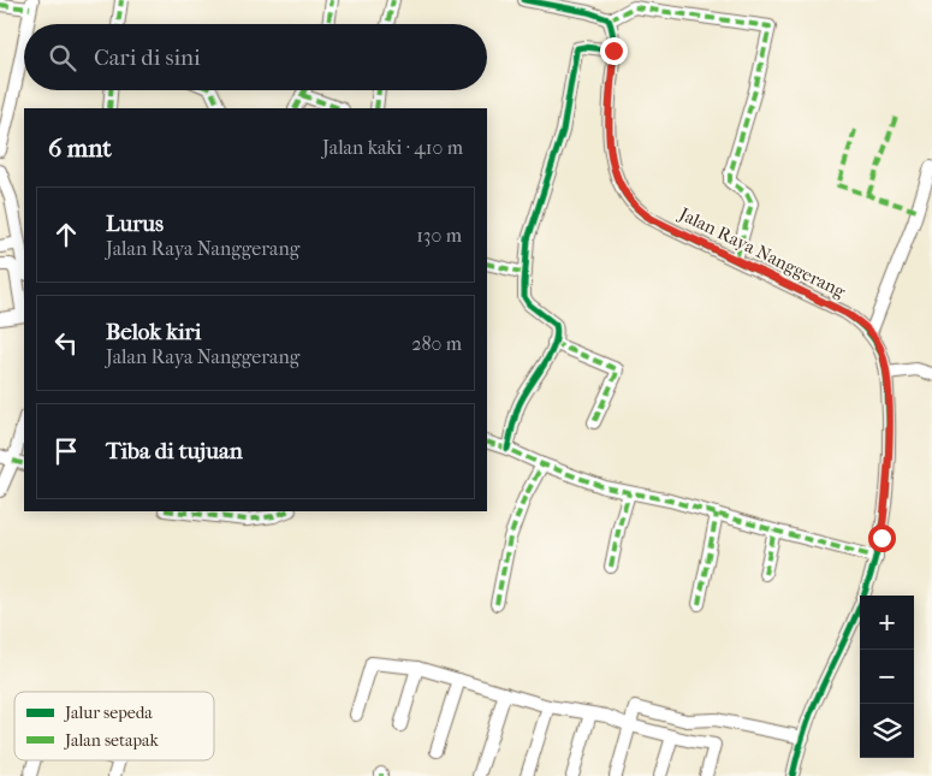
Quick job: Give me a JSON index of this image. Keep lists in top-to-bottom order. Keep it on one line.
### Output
{"streets":{"street":["Jalan Raya Nanggerang"]},"legend":["Jalur sepeda","Jalan setapak"],"page":{"search":"Cari di sini","heading":["6 mnt","Jalan kaki · 410 m"],"list":[["Lurus","Jalan Raya Nanggerang","130 m"],["Belok kiri","Jalan Raya Nanggerang","280 m"],"Tiba di tujuan"],"map_buttons":["+","−"]}}
